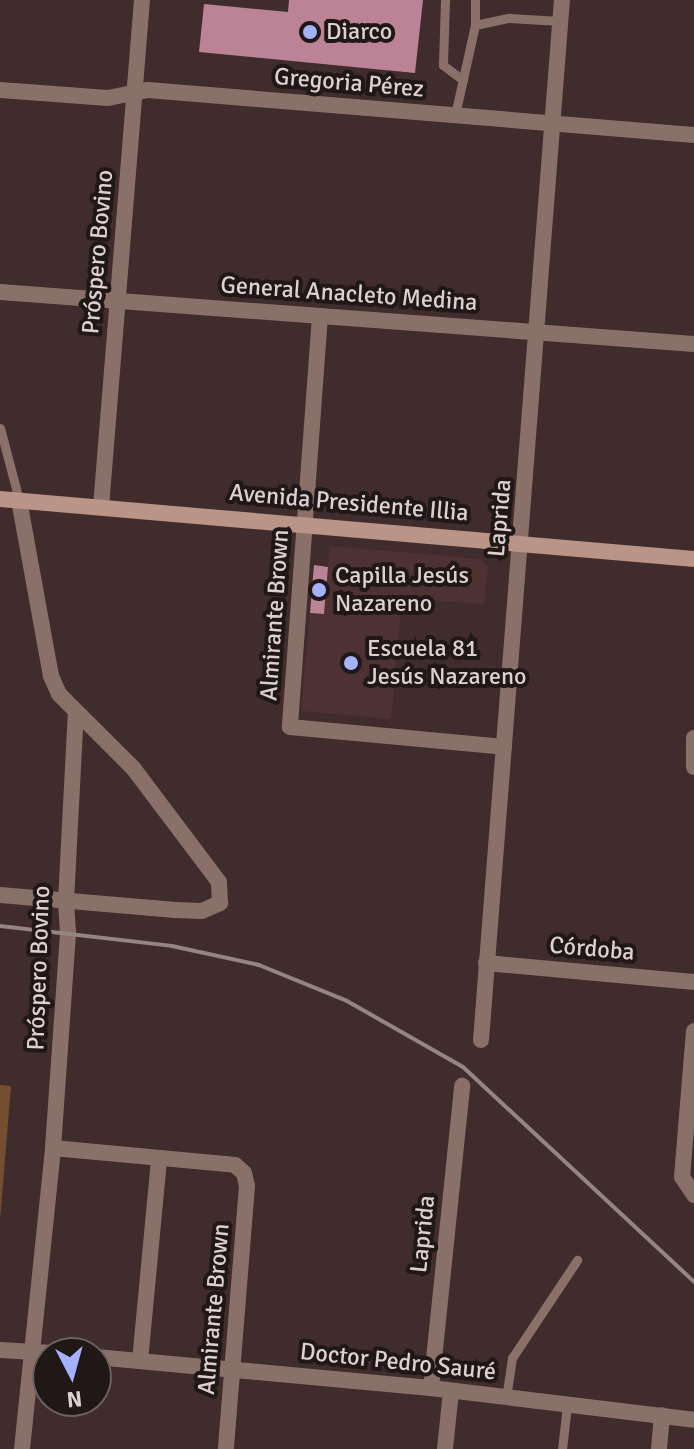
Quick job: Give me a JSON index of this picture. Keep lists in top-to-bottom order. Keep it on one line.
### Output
{"streets":{"main road":["Avenida Presidente Illia"],"street":["Gregoria Pérez","Próspero Bovino","General Anacleto Medina","Laprida","Almirante Brown","Córdoba","Doctor Pedro Sauré"]},"crossings":[["Gregoria Pérez","Próspero Bovino"],["Gregoria Pérez","Laprida"],["Próspero Bovino","General Anacleto Medina"],["Próspero Bovino","Avenida Presidente Illia"],["General Anacleto Medina","Laprida"],["General Anacleto Medina","Almirante Brown"],["Avenida Presidente Illia","Laprida"],["Avenida Presidente Illia","Almirante Brown"],["Laprida","Almirante Brown"],["Laprida","Córdoba"],["Laprida","Doctor Pedro Sauré"],["Almirante Brown","Doctor Pedro Sauré"]],"places":["Diarco","Capilla Jesús Nazareno","Escuela 81 Jesús Nazareno"],"north":"bottom"}
